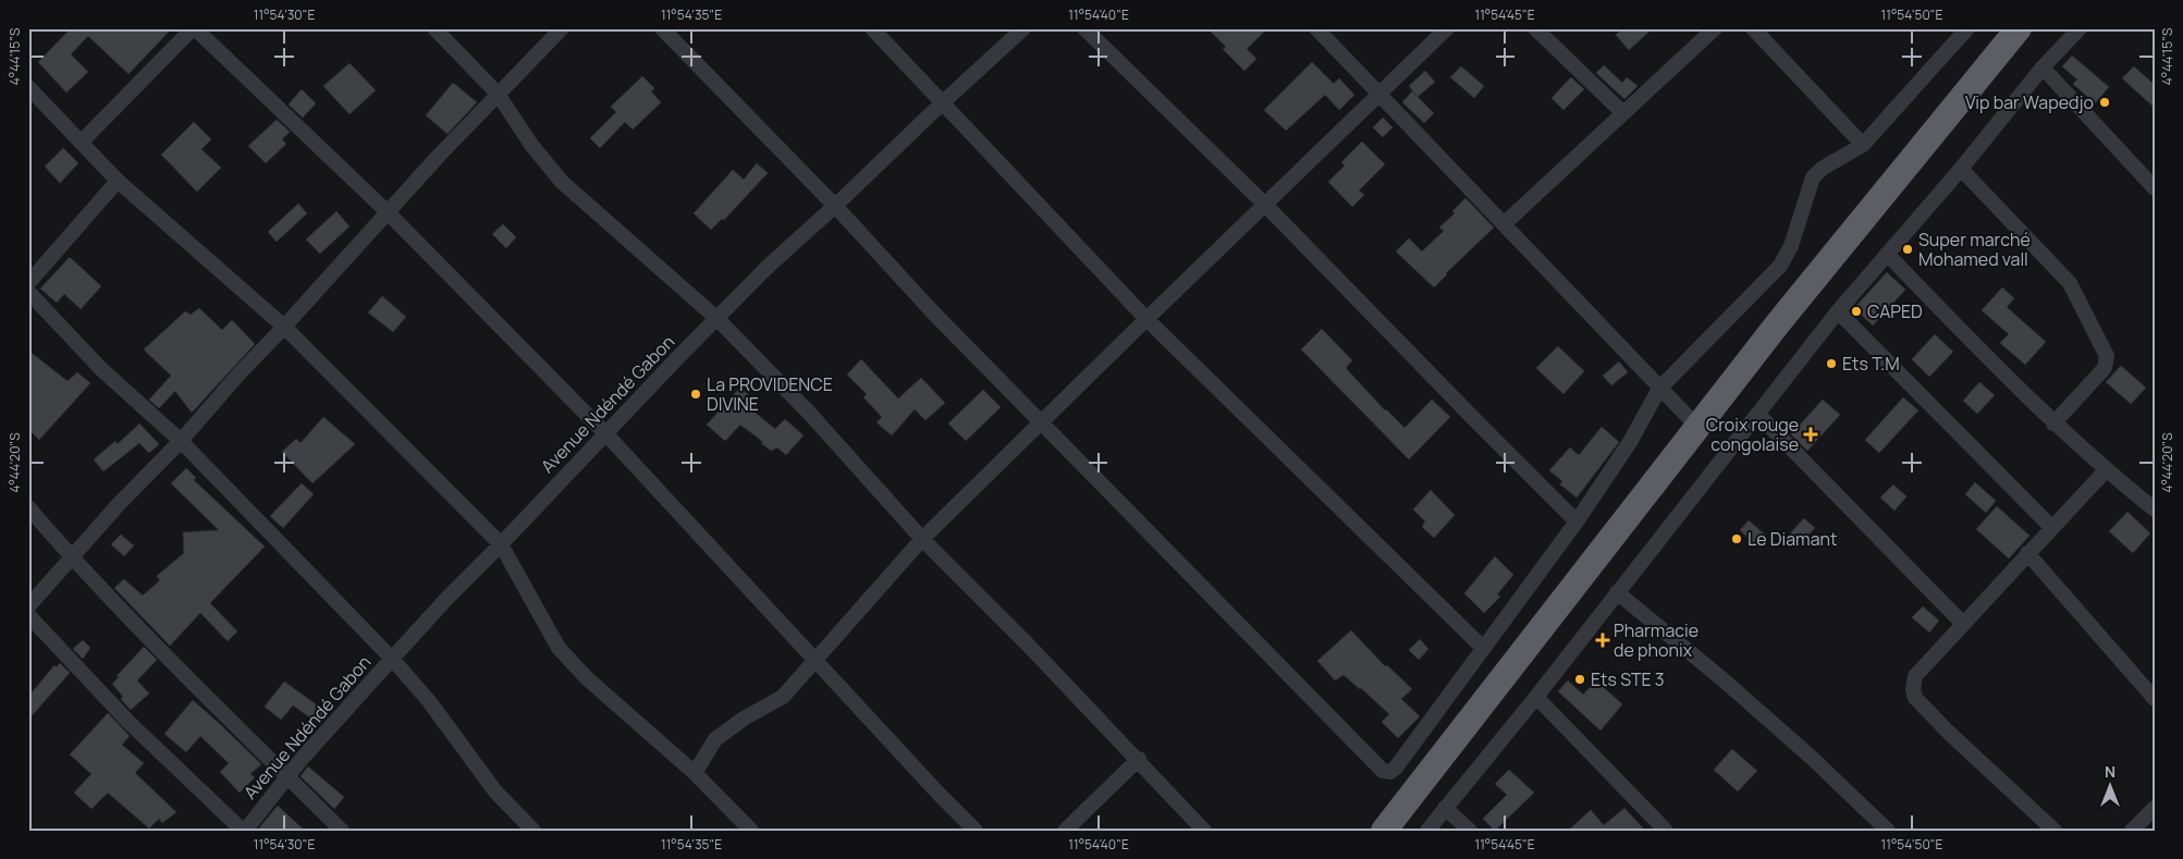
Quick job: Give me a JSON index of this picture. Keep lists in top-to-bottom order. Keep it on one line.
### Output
{"streets":{"street":["Avenue Ndéndé Gabon"]},"places":{"other":["Vip bar Wapedjo","Super marché Mohamed vall","CAPED","Ets T.M","La PROVIDENCE DIVINE","Le Diamant","Ets STE 3"],"health":["Croix rouge congolaise","Pharmacie de phonix"]},"north":"top","coordinates":["11°54'30\"E","11°54'35\"E","11°54'40\"E","11°54'45\"E","11°54'50\"E","4°44'15\"S","4°44'20\"S"]}
